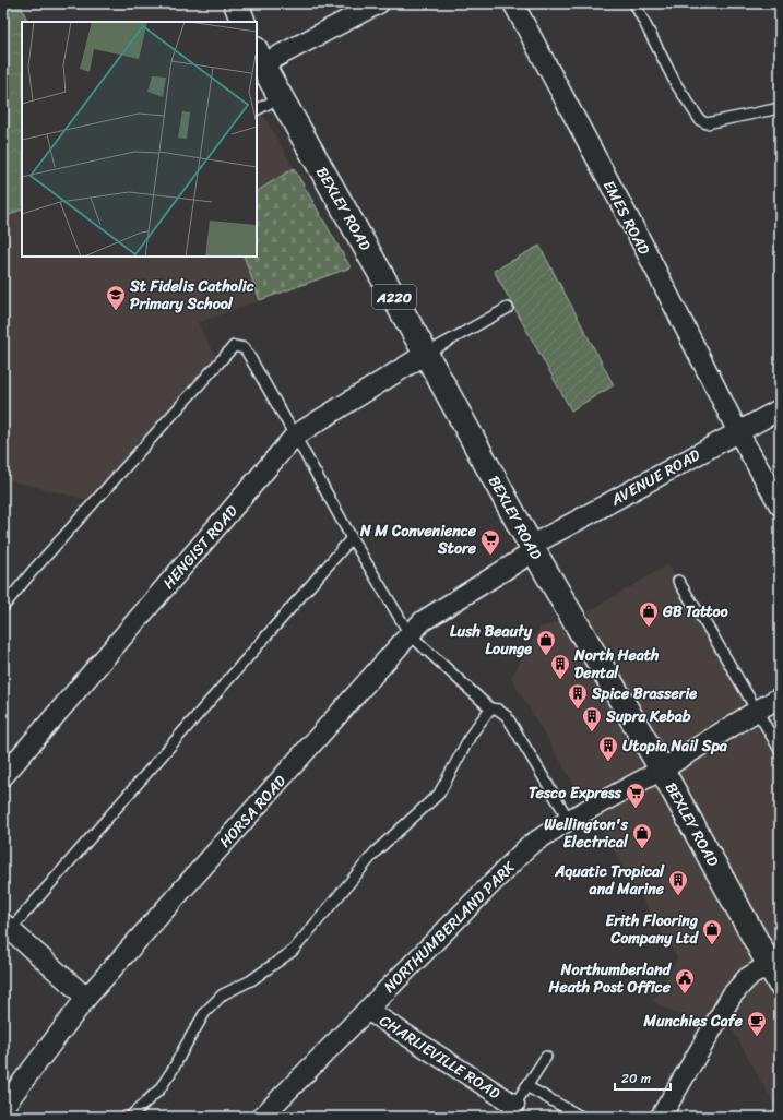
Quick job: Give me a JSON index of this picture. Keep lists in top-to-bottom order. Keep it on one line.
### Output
{"streets":{"main road":["BEXLEY ROAD","A220"],"street":["EMES ROAD","AVENUE ROAD","HENGIST ROAD","HORSA ROAD","NORTHUMBERLAND PARK","CHARLIEVILLE ROAD"]},"crossings":[["BEXLEY ROAD","AVENUE ROAD"],["BEXLEY ROAD","HENGIST ROAD"],["BEXLEY ROAD","HORSA ROAD"],["BEXLEY ROAD","NORTHUMBERLAND PARK"],["EMES ROAD","AVENUE ROAD"],["AVENUE ROAD","HORSA ROAD"],["NORTHUMBERLAND PARK","CHARLIEVILLE ROAD"]],"places":{"school or university":["St Fidelis Catholic Primary School"],"supermarket":["N M Convenience Store","Tesco Express"],"shop":["GB Tattoo","Lush Beauty Lounge","Wellington's Electrical","Erith Flooring Company Ltd"],"building":["North Heath Dental","Spice Brasserie","Supra Kebab","Utopia Nail Spa","Aquatic Tropical and Marine"],"public building":["Northumberland Heath Post Office"],"cafe":["Munchies Cafe"]},"scale_bar":"20 m"}
